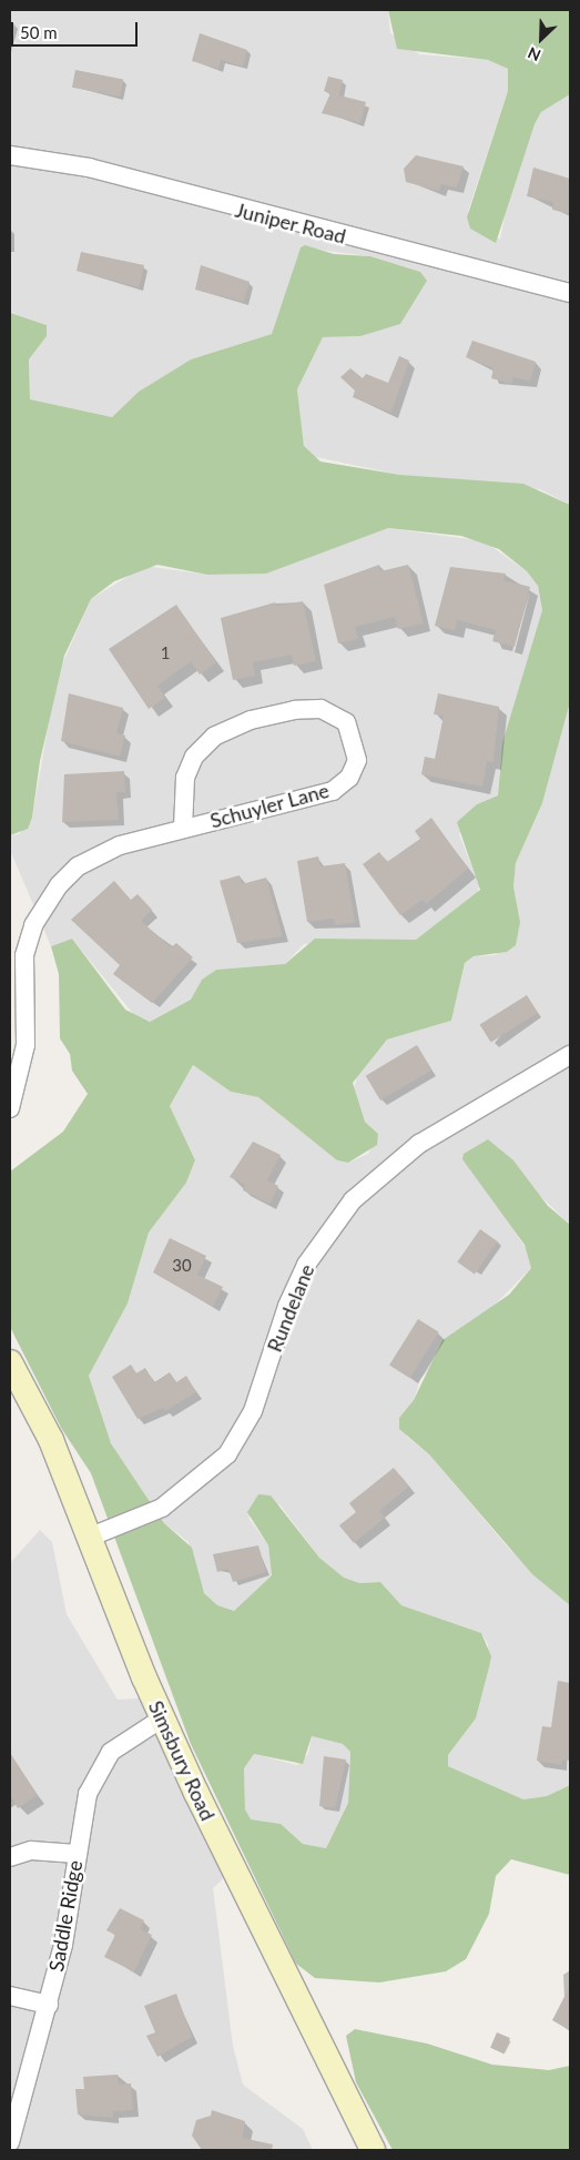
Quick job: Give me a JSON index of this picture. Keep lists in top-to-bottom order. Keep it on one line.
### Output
{"streets":{"main road":["Simsbury Road"],"street":["Juniper Road","Schuyler Lane","Rundelane","Saddle Ridge"]},"crossings":[["Rundelane","Simsbury Road"],["Simsbury Road","Saddle Ridge"]],"house_numbers":["1","30"],"scale_bar":"50 m","north":"bottom left"}
